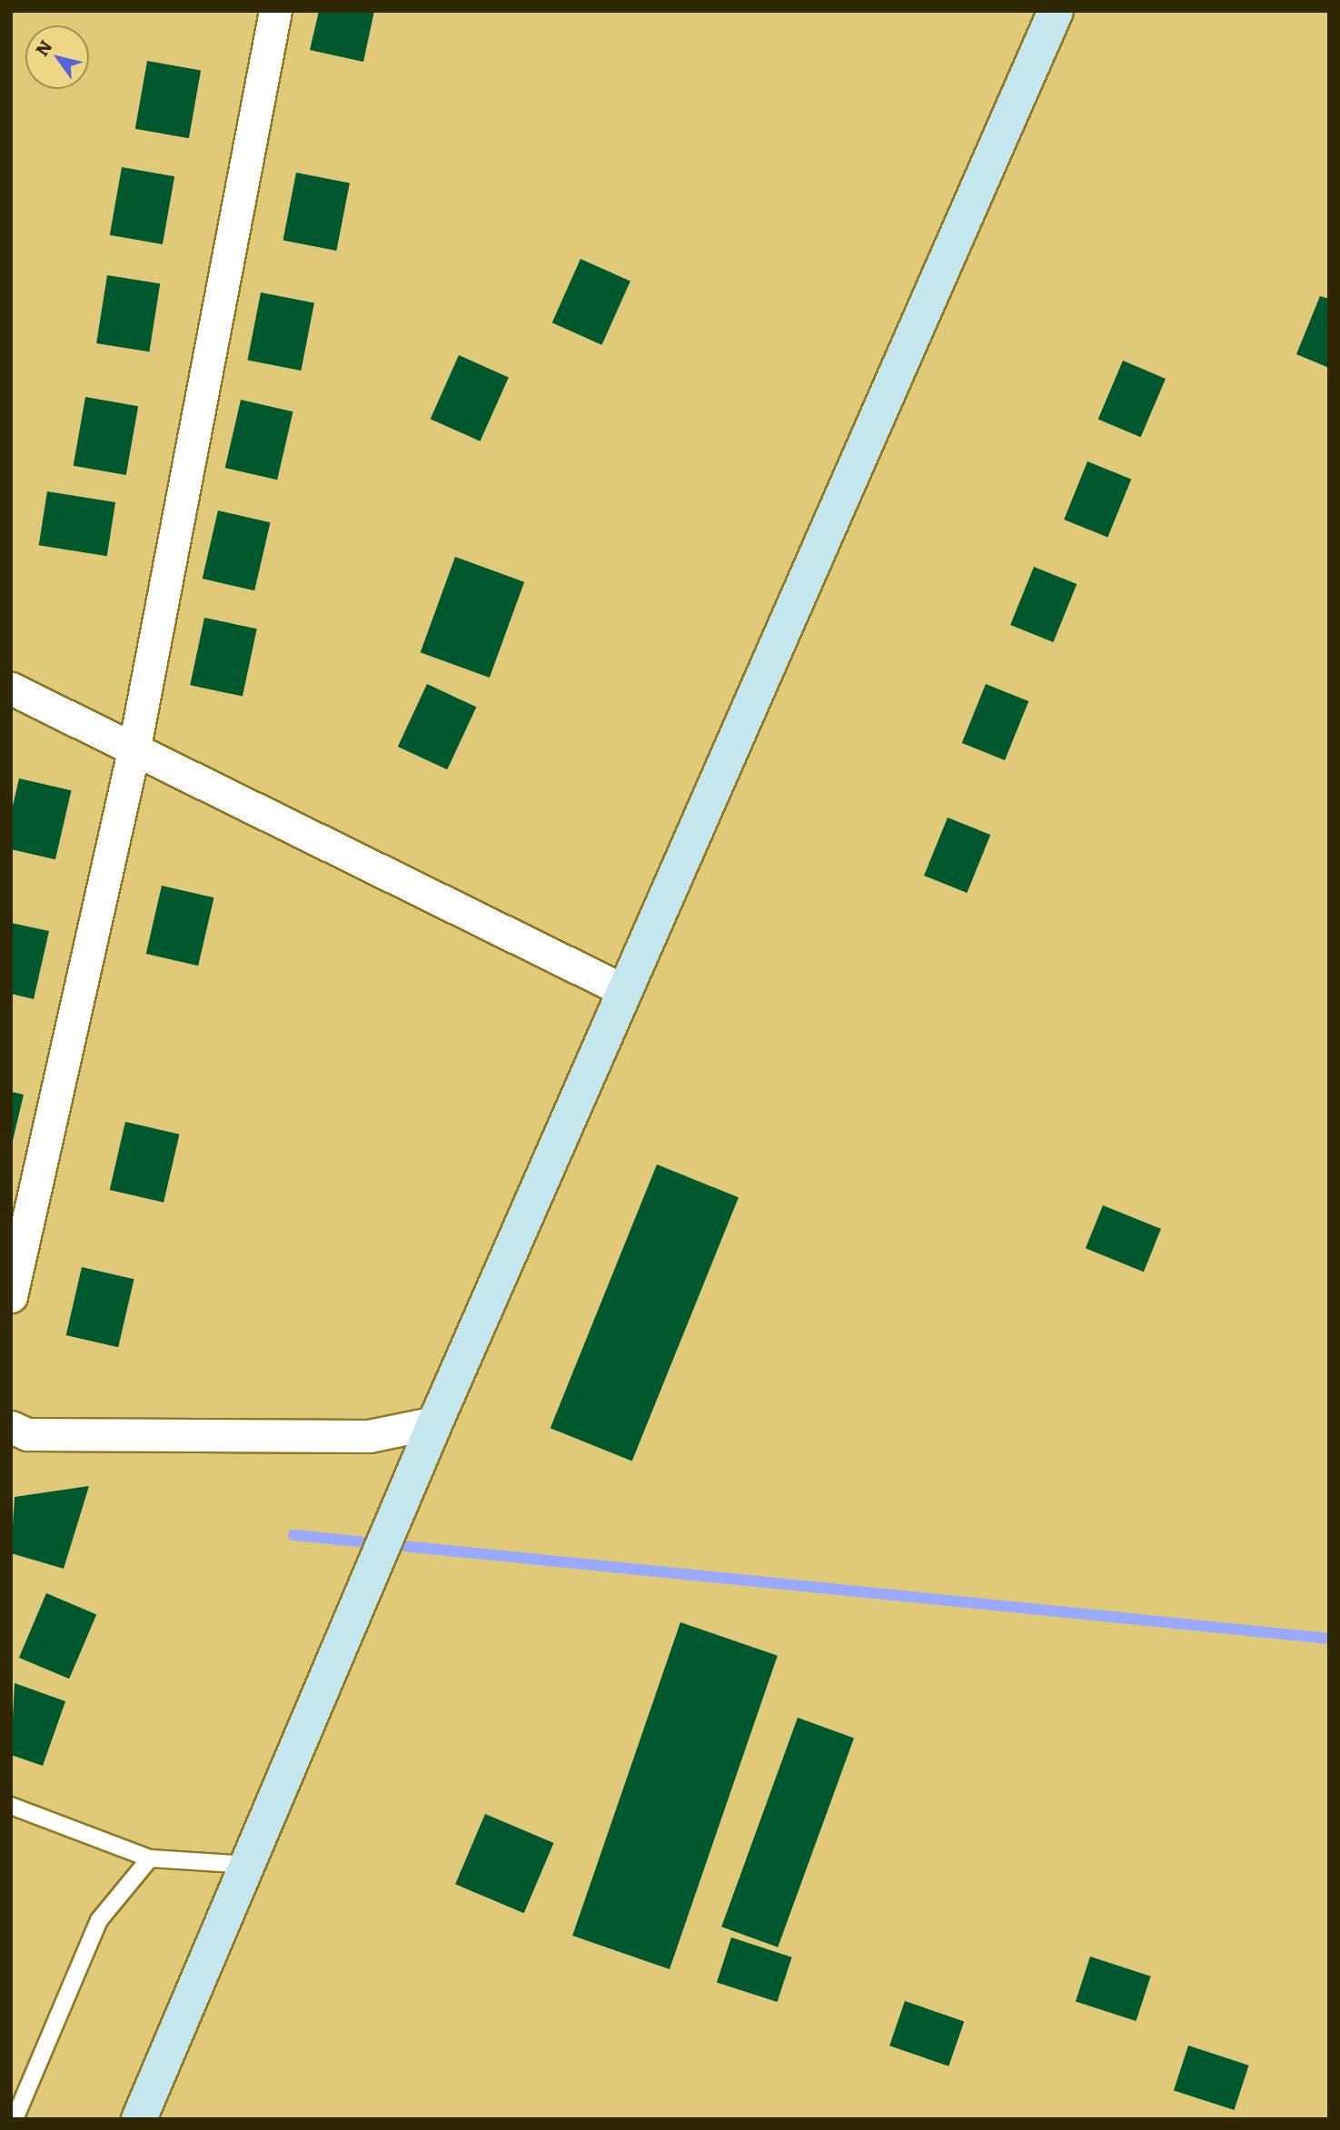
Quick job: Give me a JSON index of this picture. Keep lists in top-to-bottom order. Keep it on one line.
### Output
{"north":"top left"}
